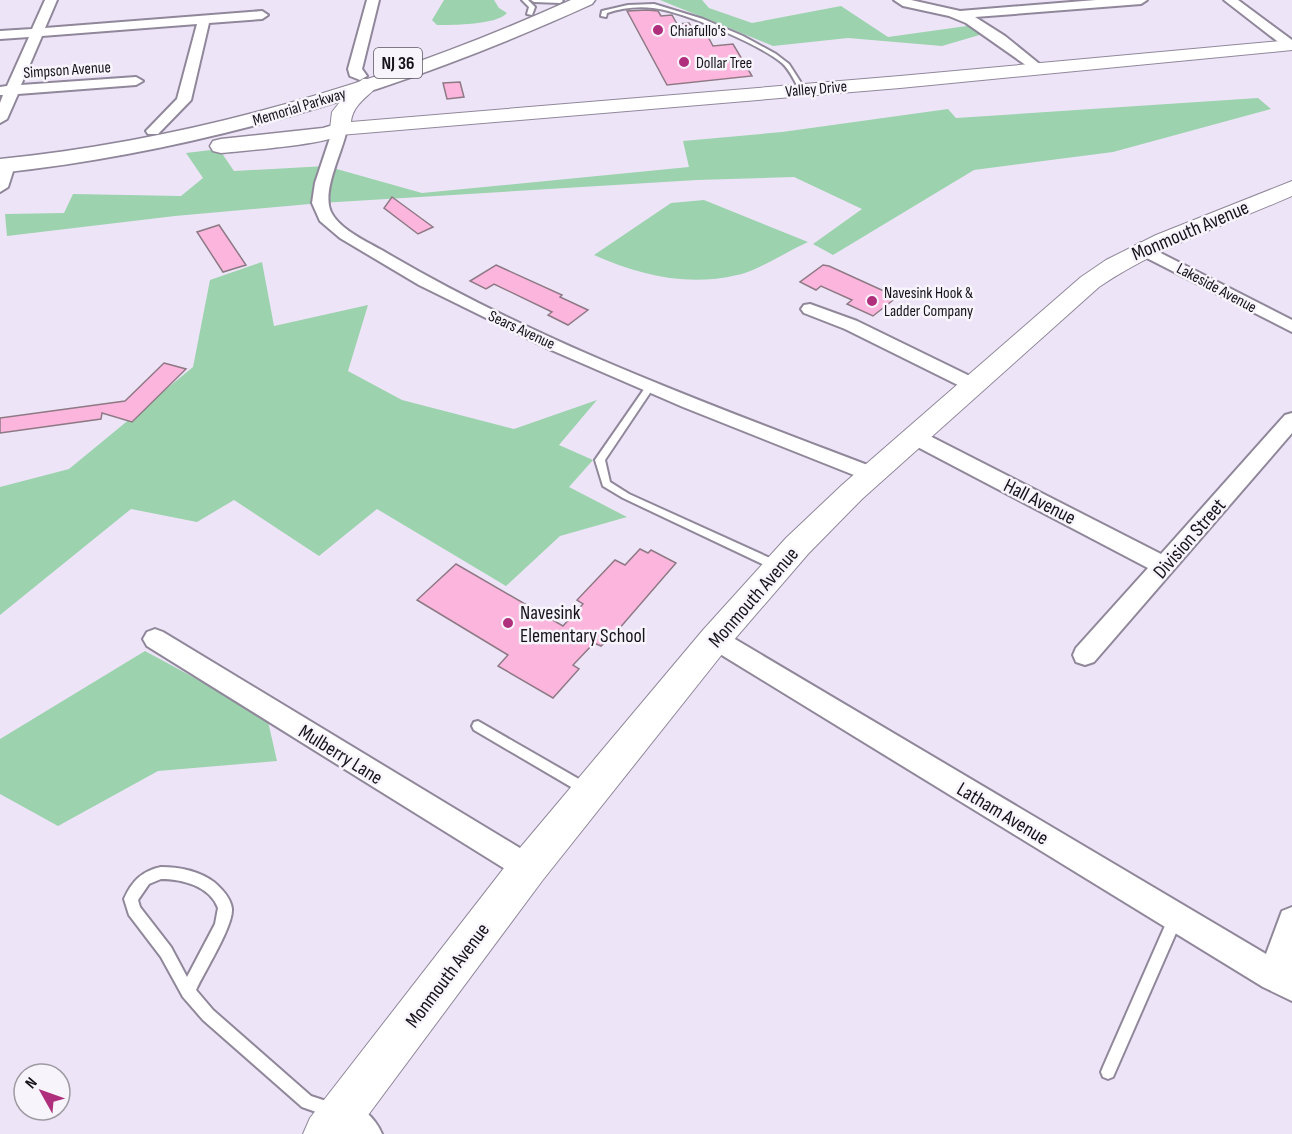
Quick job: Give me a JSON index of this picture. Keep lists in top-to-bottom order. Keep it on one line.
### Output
{"streets":{"highway":["NJ 36","Memorial Parkway"],"street":["Simpson Avenue","Valley Drive","Monmouth Avenue","Lakeside Avenue","Sears Avenue","Hall Avenue","Division Street","Mulberry Lane","Latham Avenue"]},"crossings":[["Valley Drive","Sears Avenue"],["Memorial Parkway","Sears Avenue"],["Monmouth Avenue","Lakeside Avenue"],["Monmouth Avenue","Sears Avenue"],["Monmouth Avenue","Hall Avenue"],["Monmouth Avenue","Mulberry Lane"],["Monmouth Avenue","Latham Avenue"],["Hall Avenue","Division Street"]],"places":["Chiafullo's","Dollar Tree","Navesink Hook & Ladder Company","Navesink Elementary School"],"north":"top left"}
